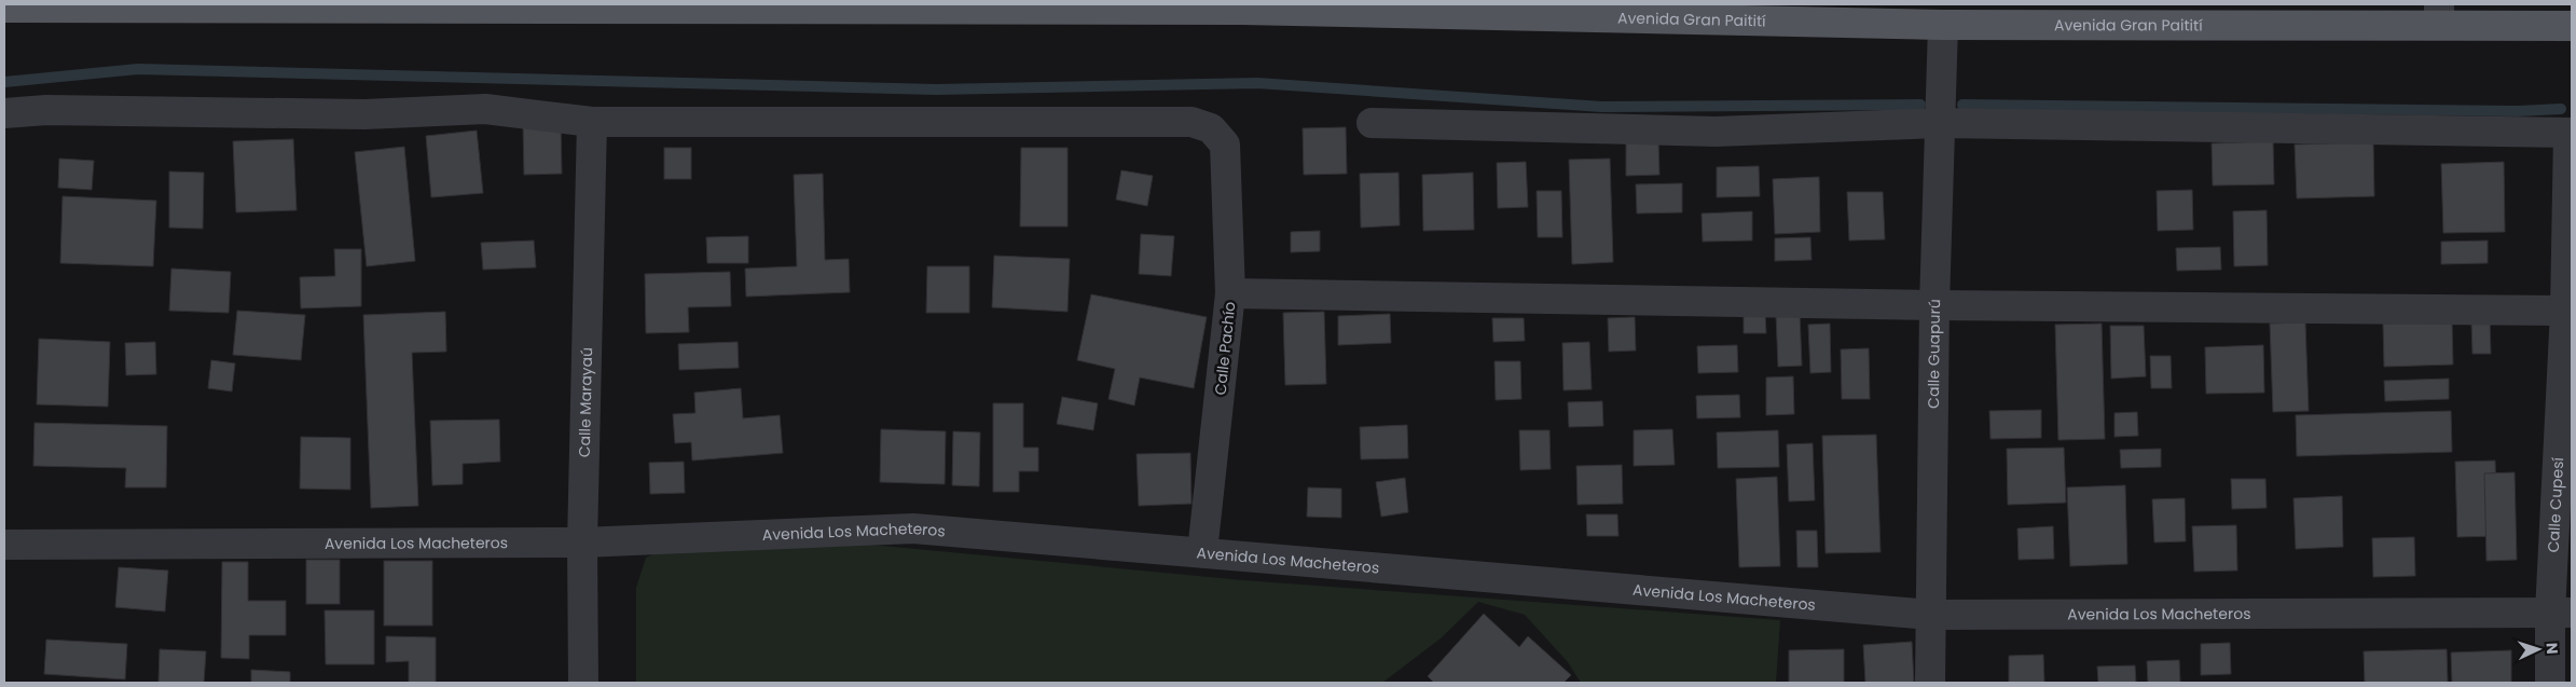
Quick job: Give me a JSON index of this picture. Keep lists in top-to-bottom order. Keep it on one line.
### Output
{"streets":{"main road":["Avenida Gran Paitití"],"street":["Calle Pachío","Calle Guapurú","Calle Marayaú","Calle Cupesí","Avenida Los Macheteros"]},"crossings":[["Avenida Gran Paitití","Calle Guapurú"],["Calle Pachío","Calle Marayaú"],["Calle Pachío","Avenida Los Macheteros"],["Calle Guapurú","Avenida Los Macheteros"],["Calle Marayaú","Avenida Los Macheteros"],["Calle Cupesí","Avenida Los Macheteros"]],"north":"right"}
